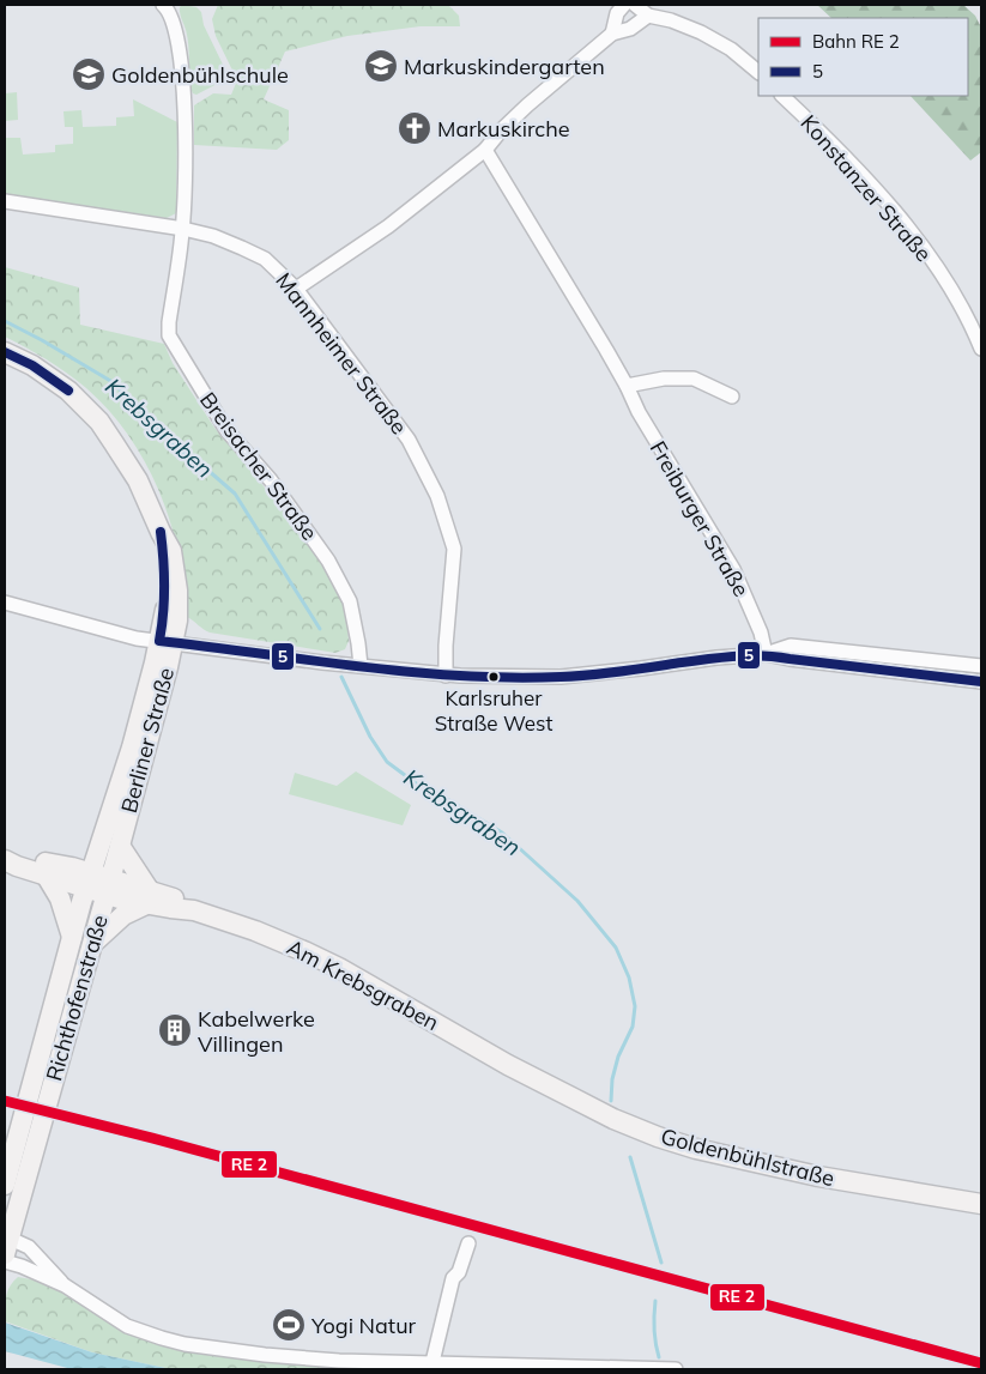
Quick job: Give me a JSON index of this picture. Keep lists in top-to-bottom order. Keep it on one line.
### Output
{"streets":{"street":["Konstanzer Straße","Mannheimer Straße","Breisacher Straße","Freiburger Straße","Berliner Straße","Am Krebsgraben","Richthofenstraße","Goldenbühlstraße"]},"crossings":[["Mannheimer Straße","Breisacher Straße"],["Berliner Straße","Am Krebsgraben"],["Berliner Straße","Richthofenstraße"],["Am Krebsgraben","Richthofenstraße"],["Am Krebsgraben","Goldenbühlstraße"]],"water":["Krebsgraben"],"places":{"school or university":["Markuskindergarten","Goldenbühlschule"],"church":["Markuskirche"],"other":["Karlsruher Straße West"],"building":["Kabelwerke Villingen"],"sports":["Yogi Natur"]},"lines":["transit line 5"],"legend":["Bahn RE 2","5"]}
